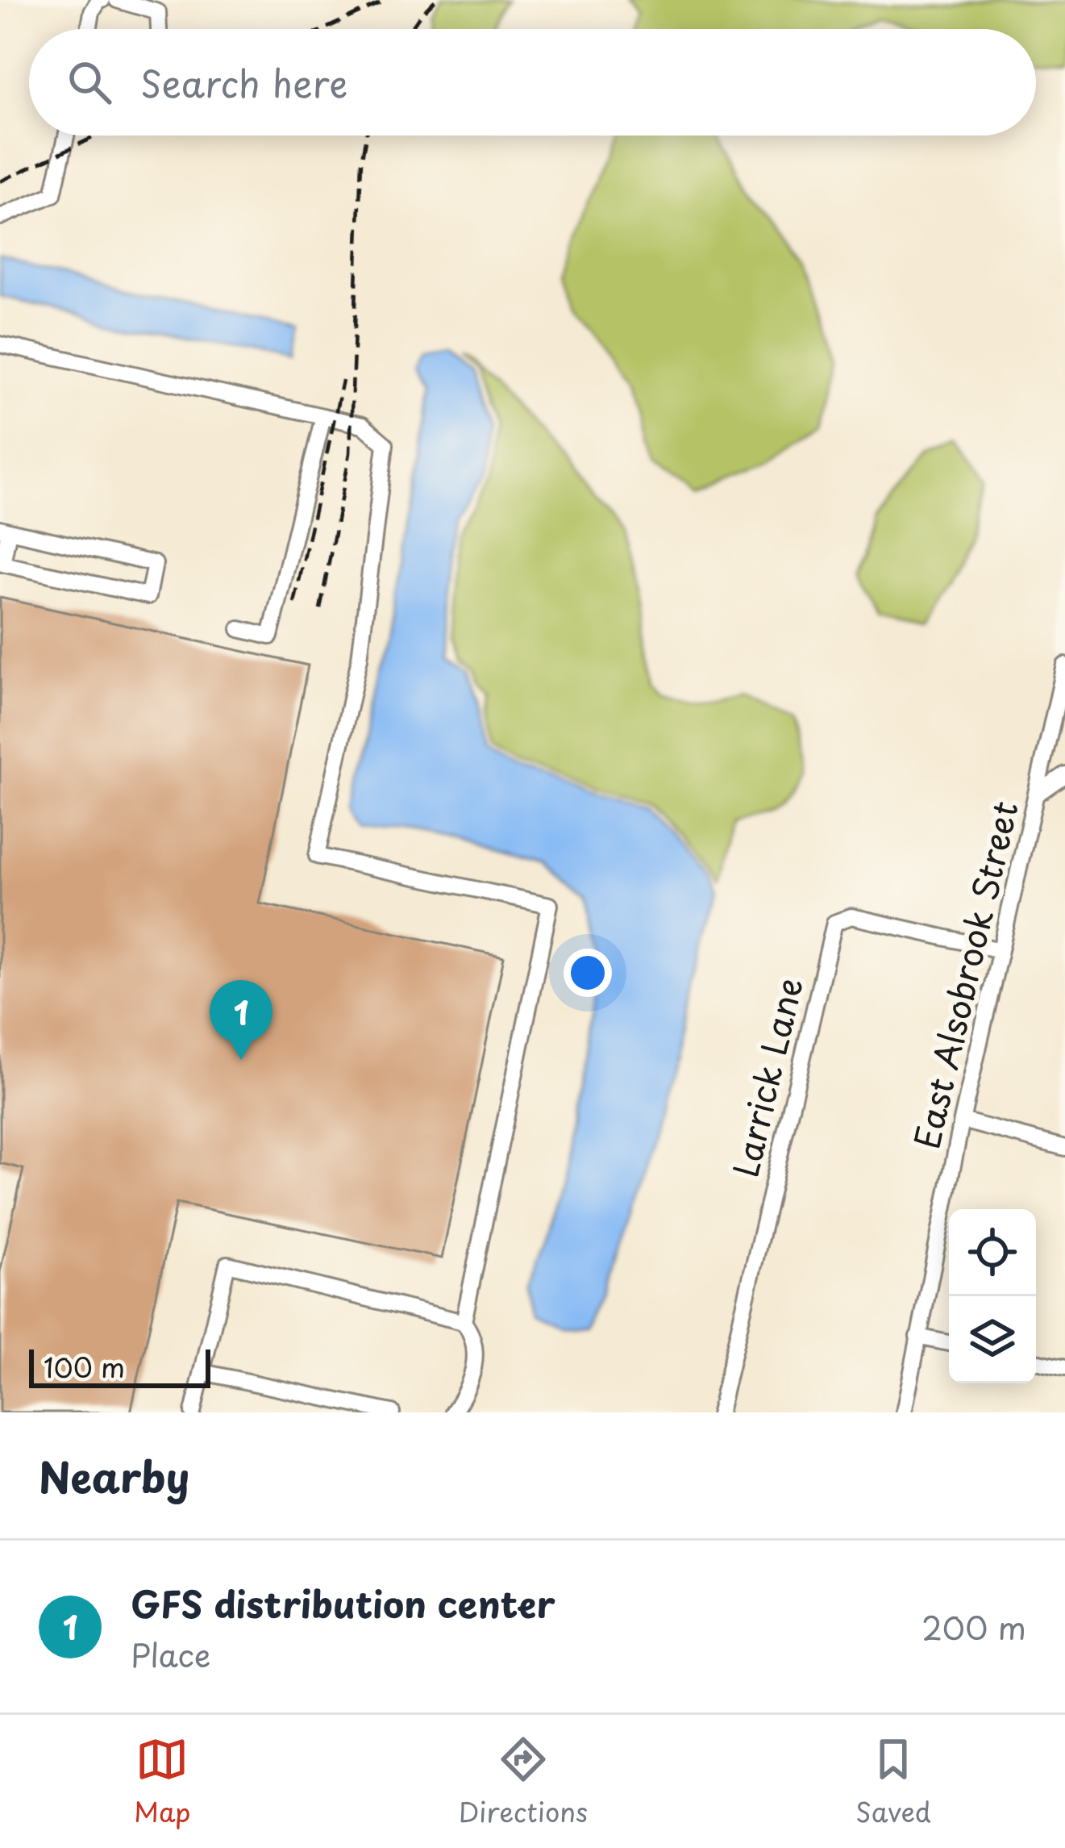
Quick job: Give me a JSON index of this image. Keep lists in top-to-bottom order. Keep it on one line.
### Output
{"streets":{"street":["East Alsobrook Street","Larrick Lane"]},"crossings":[["East Alsobrook Street","Larrick Lane"]],"scale_bar":"100 m","page":{"search":"Search here","pins":"1","scale":"100 m","heading":"Nearby","list":[{"mark":"1","name":"GFS distribution center","note":"Place","value":"200 m"}],"nav":["Map","Directions","Saved"]}}
